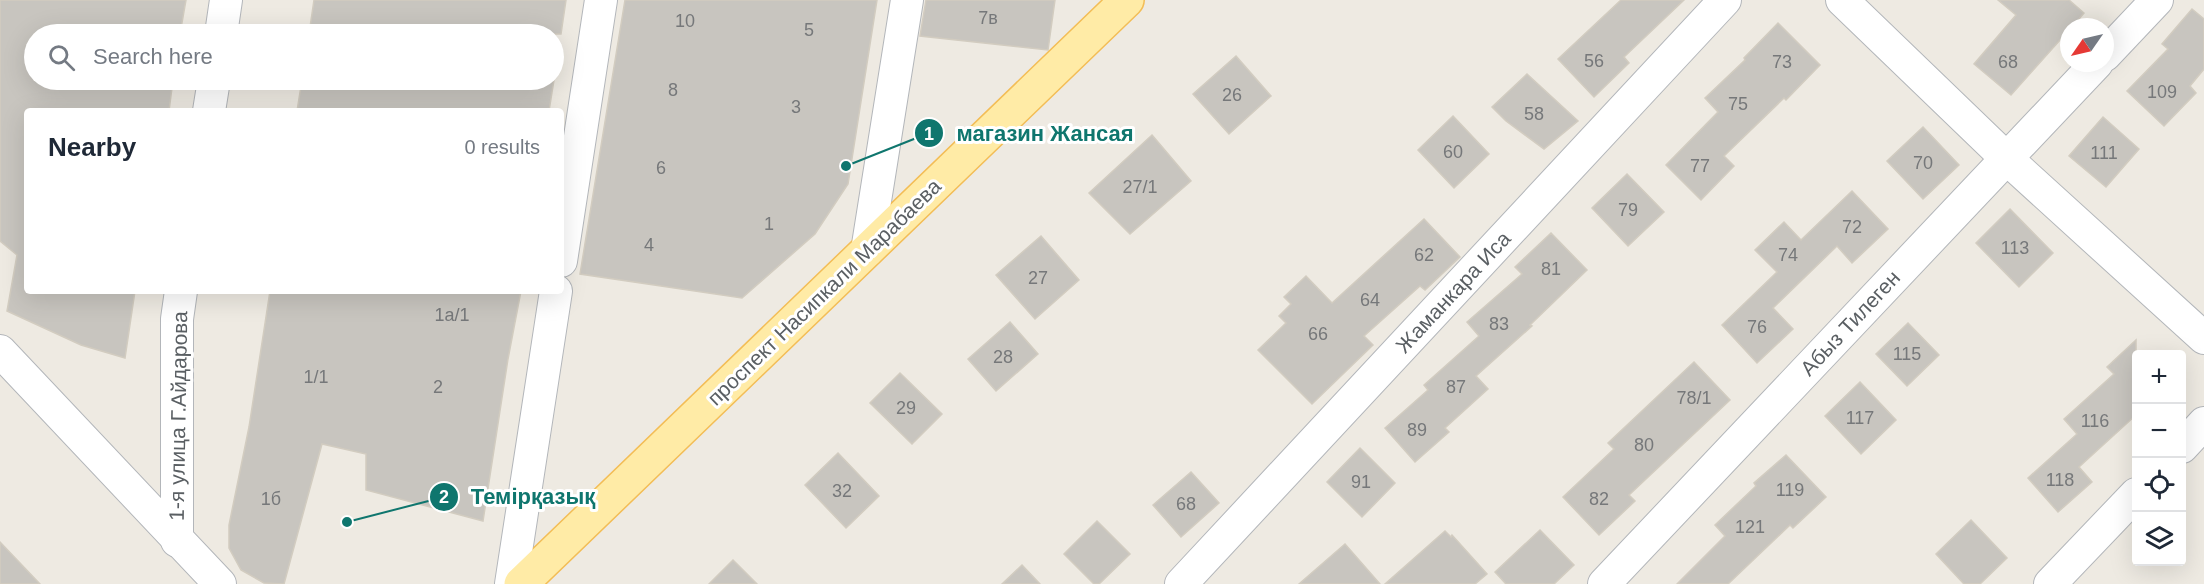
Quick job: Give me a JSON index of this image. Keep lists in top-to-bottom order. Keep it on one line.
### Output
{"streets":{"main road":["проспект Насипкали Марабаева"],"street":["Жаманкара Иса","Абыз Тилеген","1-я улица Г.Айдарова"]},"places":["магазин Жансая","Темірқазық"],"house_numbers":["7в","10","5","56","73","68","8","109","26","75","3","58","60","111","70","77","6","27/1","79","1","72","4","113","62","74","81","27","64","1а/1","83","76","66","115","28","1/1","2","87","78/1","29","117","116","89","80","118","91","119","32","1б","82","68","121"],"north":"bottom left","page":{"search":"Search here","heading":["Nearby","0 results"],"map_buttons":["+","−"]}}
